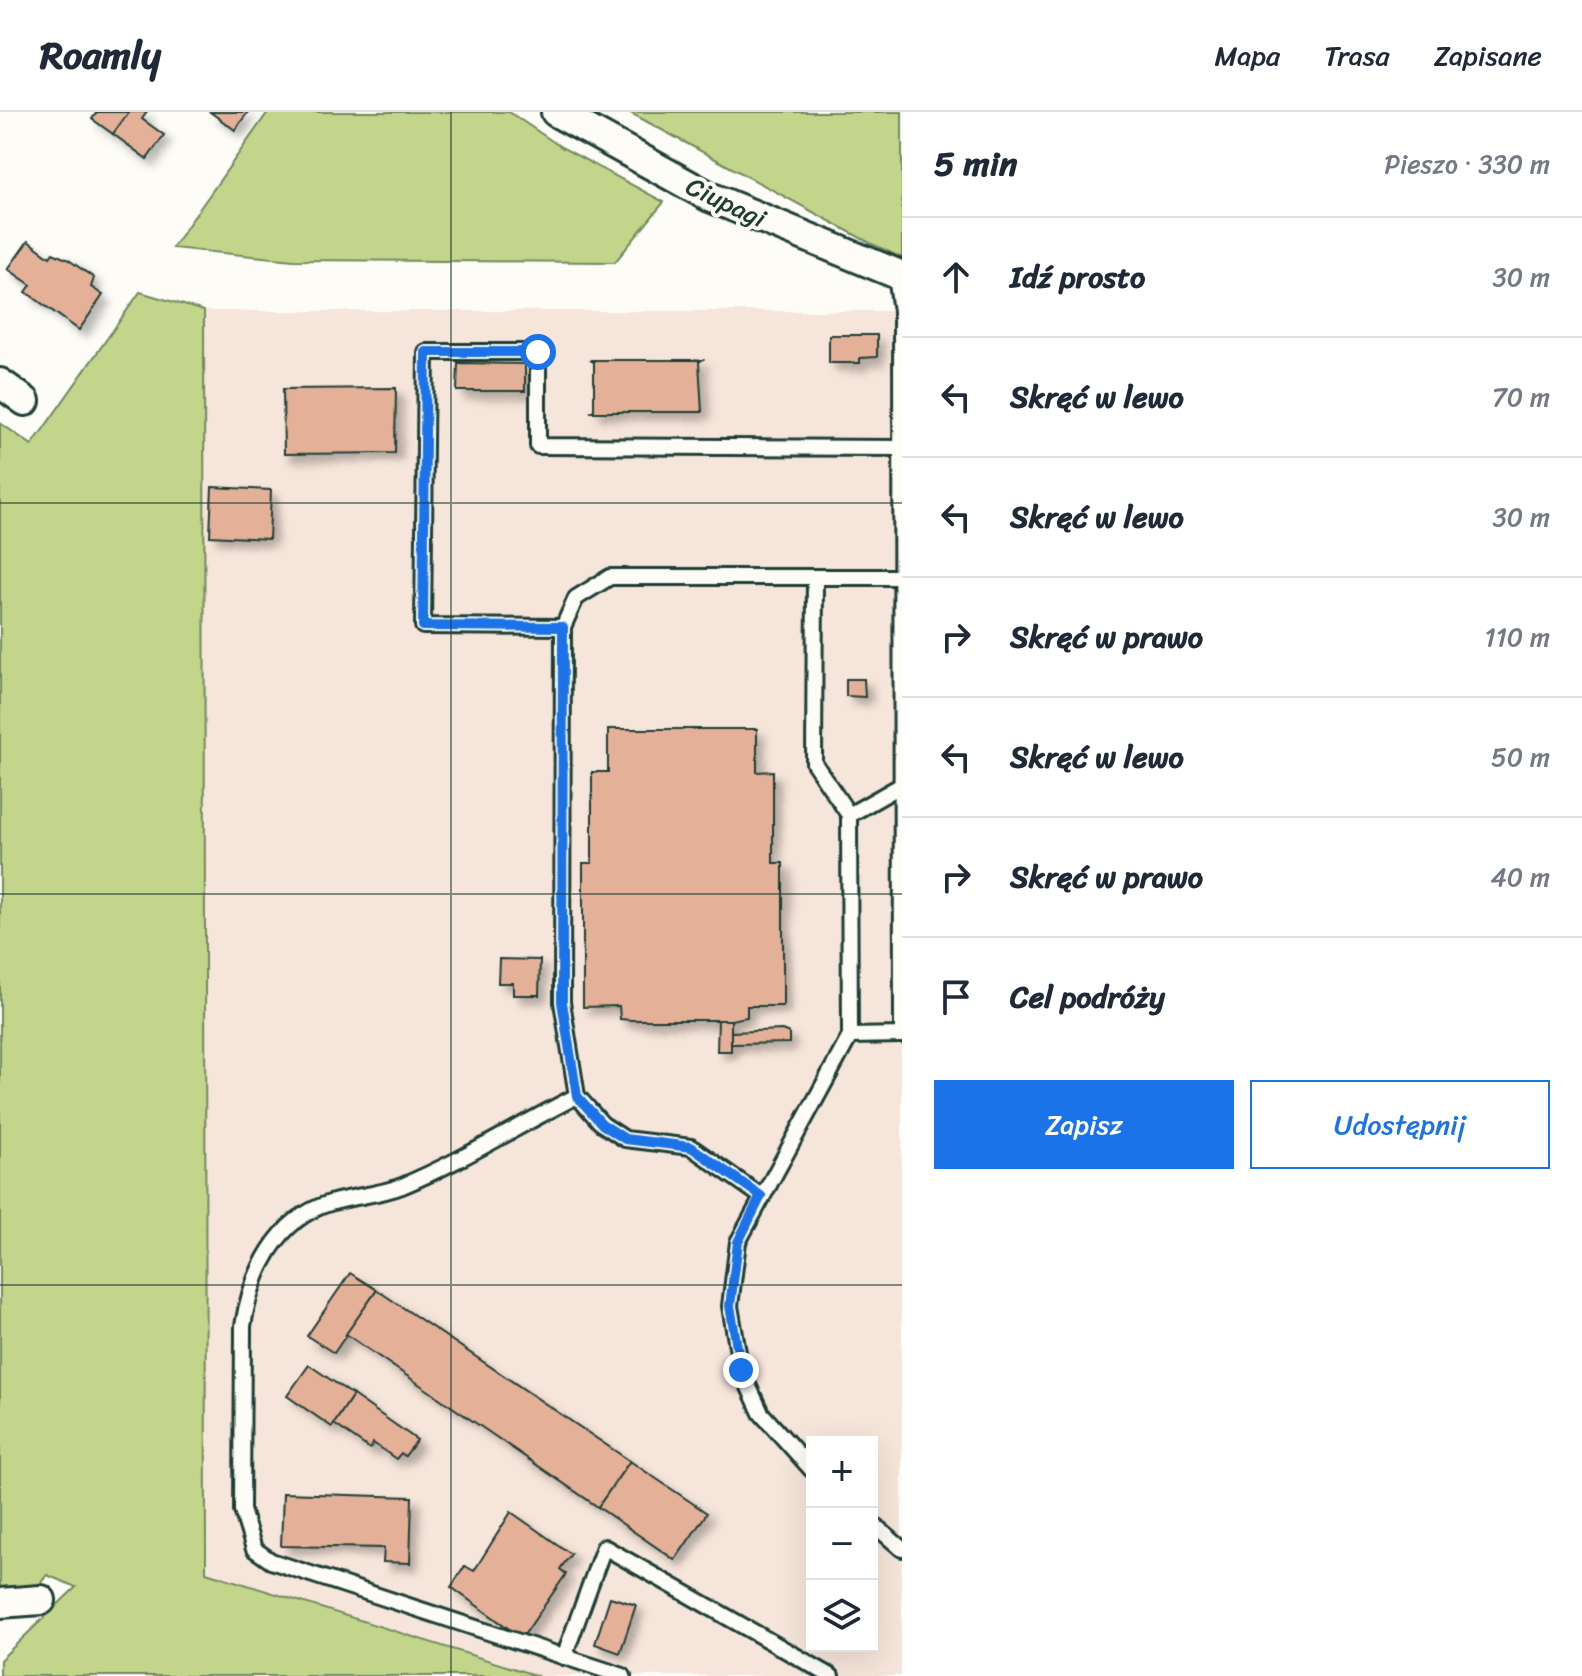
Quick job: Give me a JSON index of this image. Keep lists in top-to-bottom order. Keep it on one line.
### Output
{"streets":{"street":["Ciupagi"]},"page":{"header":"Roamly","nav":["Mapa","Trasa","Zapisane"],"heading":["5 min","Pieszo · 330 m"],"list":[["Idź prosto","30 m"],["Skręć w lewo","70 m"],["Skręć w lewo","30 m"],["Skręć w prawo","110 m"],["Skręć w lewo","50 m"],["Skręć w prawo","40 m"],"Cel podróży"],"buttons":["Zapisz","Udostępnij"],"map_buttons":["+","−"]}}
